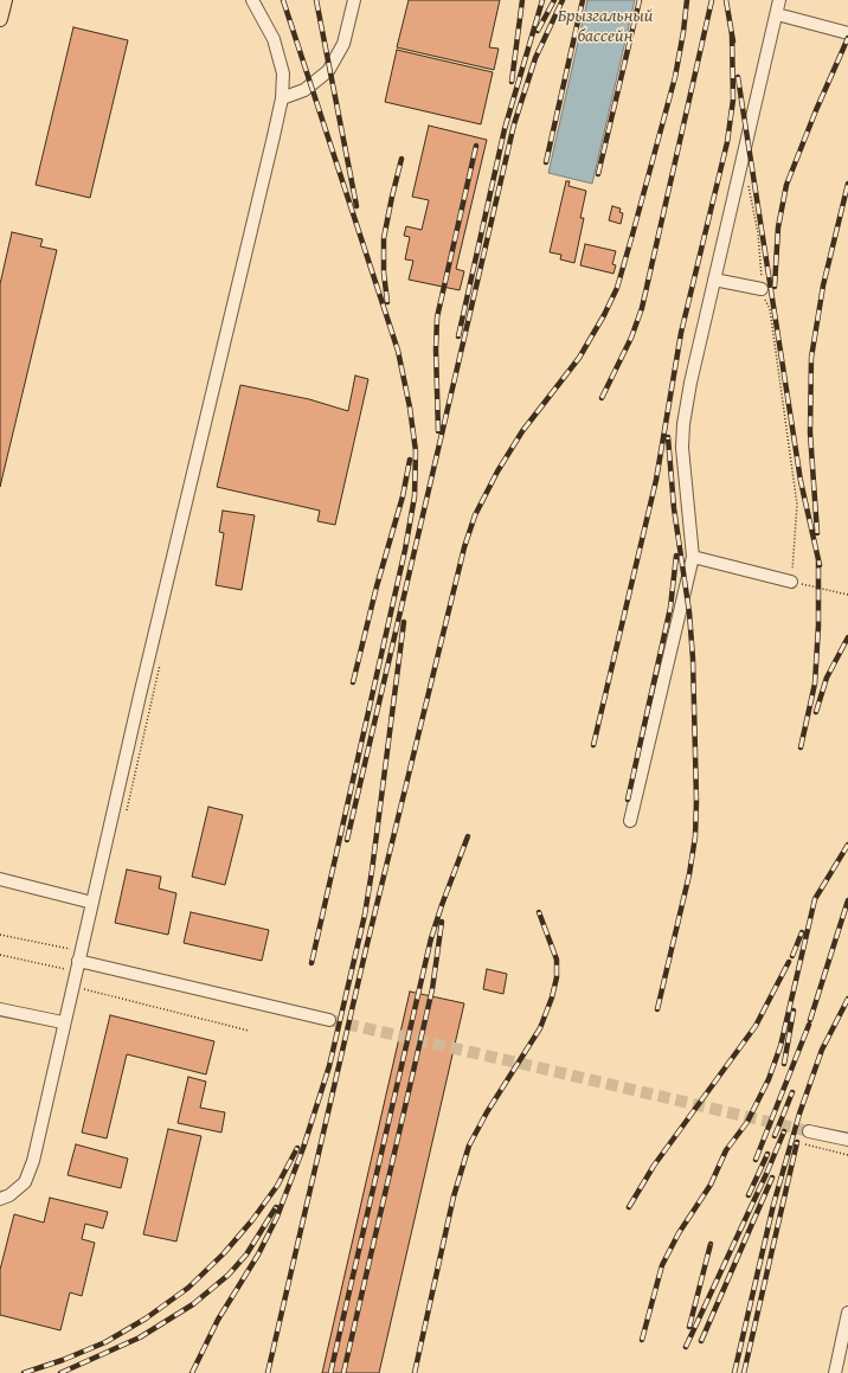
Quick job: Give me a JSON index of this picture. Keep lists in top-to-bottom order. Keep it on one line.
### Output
{"water":["Брызгальный бассейн"]}
